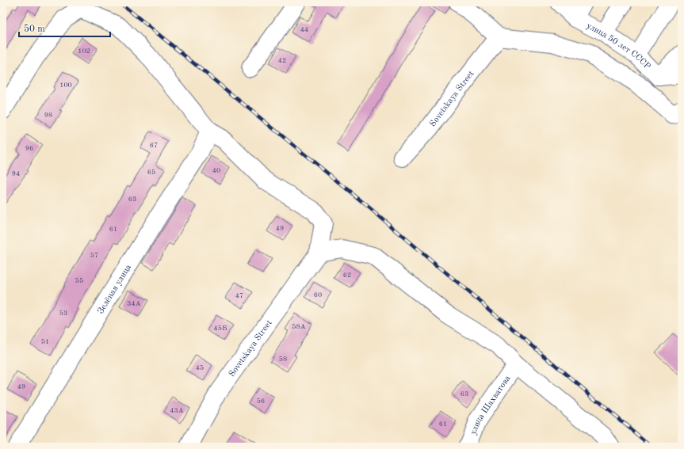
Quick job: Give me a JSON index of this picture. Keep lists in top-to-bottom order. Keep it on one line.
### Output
{"streets":{"street":["улица 50 лет СССР","Sovetskaya Street","Зелёная улица","улица Шахватова"]},"house_numbers":["44","102","42","100","98","67","96","40","65","94","63","49","61","57","62","55","60","47","34А","53","58А","45Б","51","58","45","49","63","56","43А","61"],"scale_bar":"50 m"}
